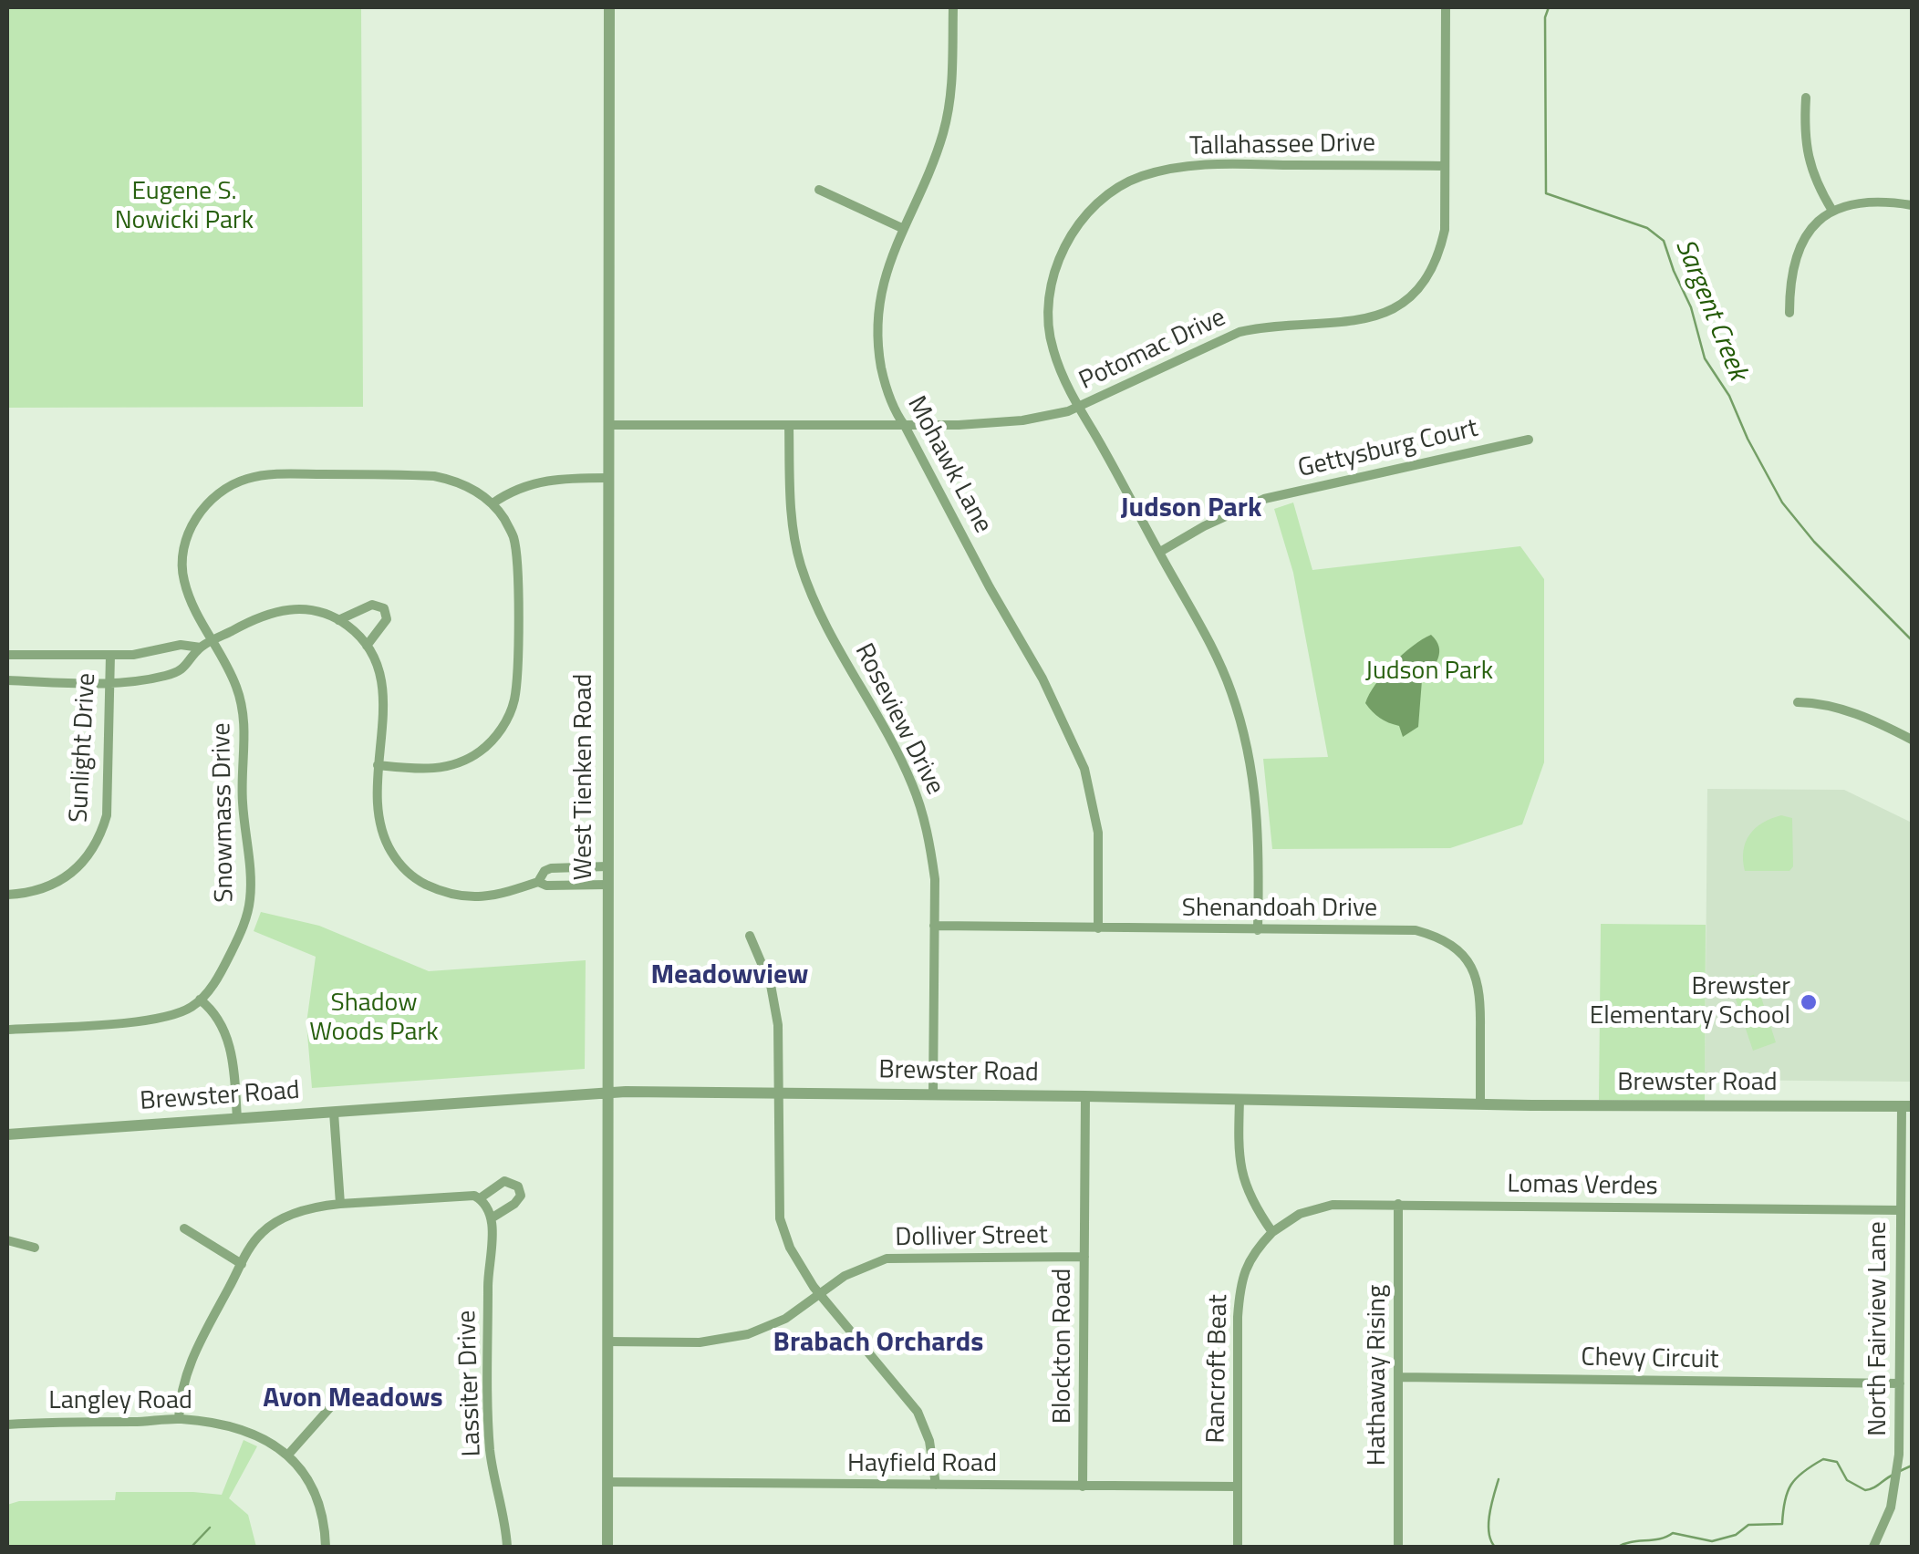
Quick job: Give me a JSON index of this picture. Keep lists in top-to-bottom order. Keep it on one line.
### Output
{"streets":{"street":["Tallahassee Drive","Potomac Drive","Gettysburg Court","Mohawk Lane","Roseview Drive","Sunlight Drive","West Tienken Road","Snowmass Drive","Shenandoah Drive","Brewster Road","Lomas Verdes","Dolliver Street","North Fairview Lane","Blockton Road","Chevy Circuit","Rancroft Beat","Hathaway Rising","Lassiter Drive","Langley Road","Hayfield Road"]},"crossings":[["Tallahassee Drive","Potomac Drive"],["Tallahassee Drive","Gettysburg Court"],["Tallahassee Drive","Shenandoah Drive"],["Potomac Drive","Mohawk Lane"],["Potomac Drive","Roseview Drive"],["Potomac Drive","West Tienken Road"],["Mohawk Lane","Shenandoah Drive"],["Roseview Drive","Shenandoah Drive"],["Roseview Drive","Brewster Road"],["West Tienken Road","Brewster Road"],["West Tienken Road","Dolliver Street"],["West Tienken Road","Hayfield Road"],["Shenandoah Drive","Brewster Road"],["Brewster Road","North Fairview Lane"],["Brewster Road","Blockton Road"],["Lomas Verdes","North Fairview Lane"],["Lomas Verdes","Rancroft Beat"],["Lomas Verdes","Hathaway Rising"],["Dolliver Street","Blockton Road"],["North Fairview Lane","Chevy Circuit"],["Blockton Road","Hayfield Road"],["Chevy Circuit","Hathaway Rising"],["Rancroft Beat","Hayfield Road"]],"districts":["Judson Park","Meadowview","Brabach Orchards","Avon Meadows"],"water":["Sargent Creek"],"parks":["Eugene S. Nowicki Park","Judson Park","Shadow Woods Park"],"places":["Brewster Elementary School"]}
